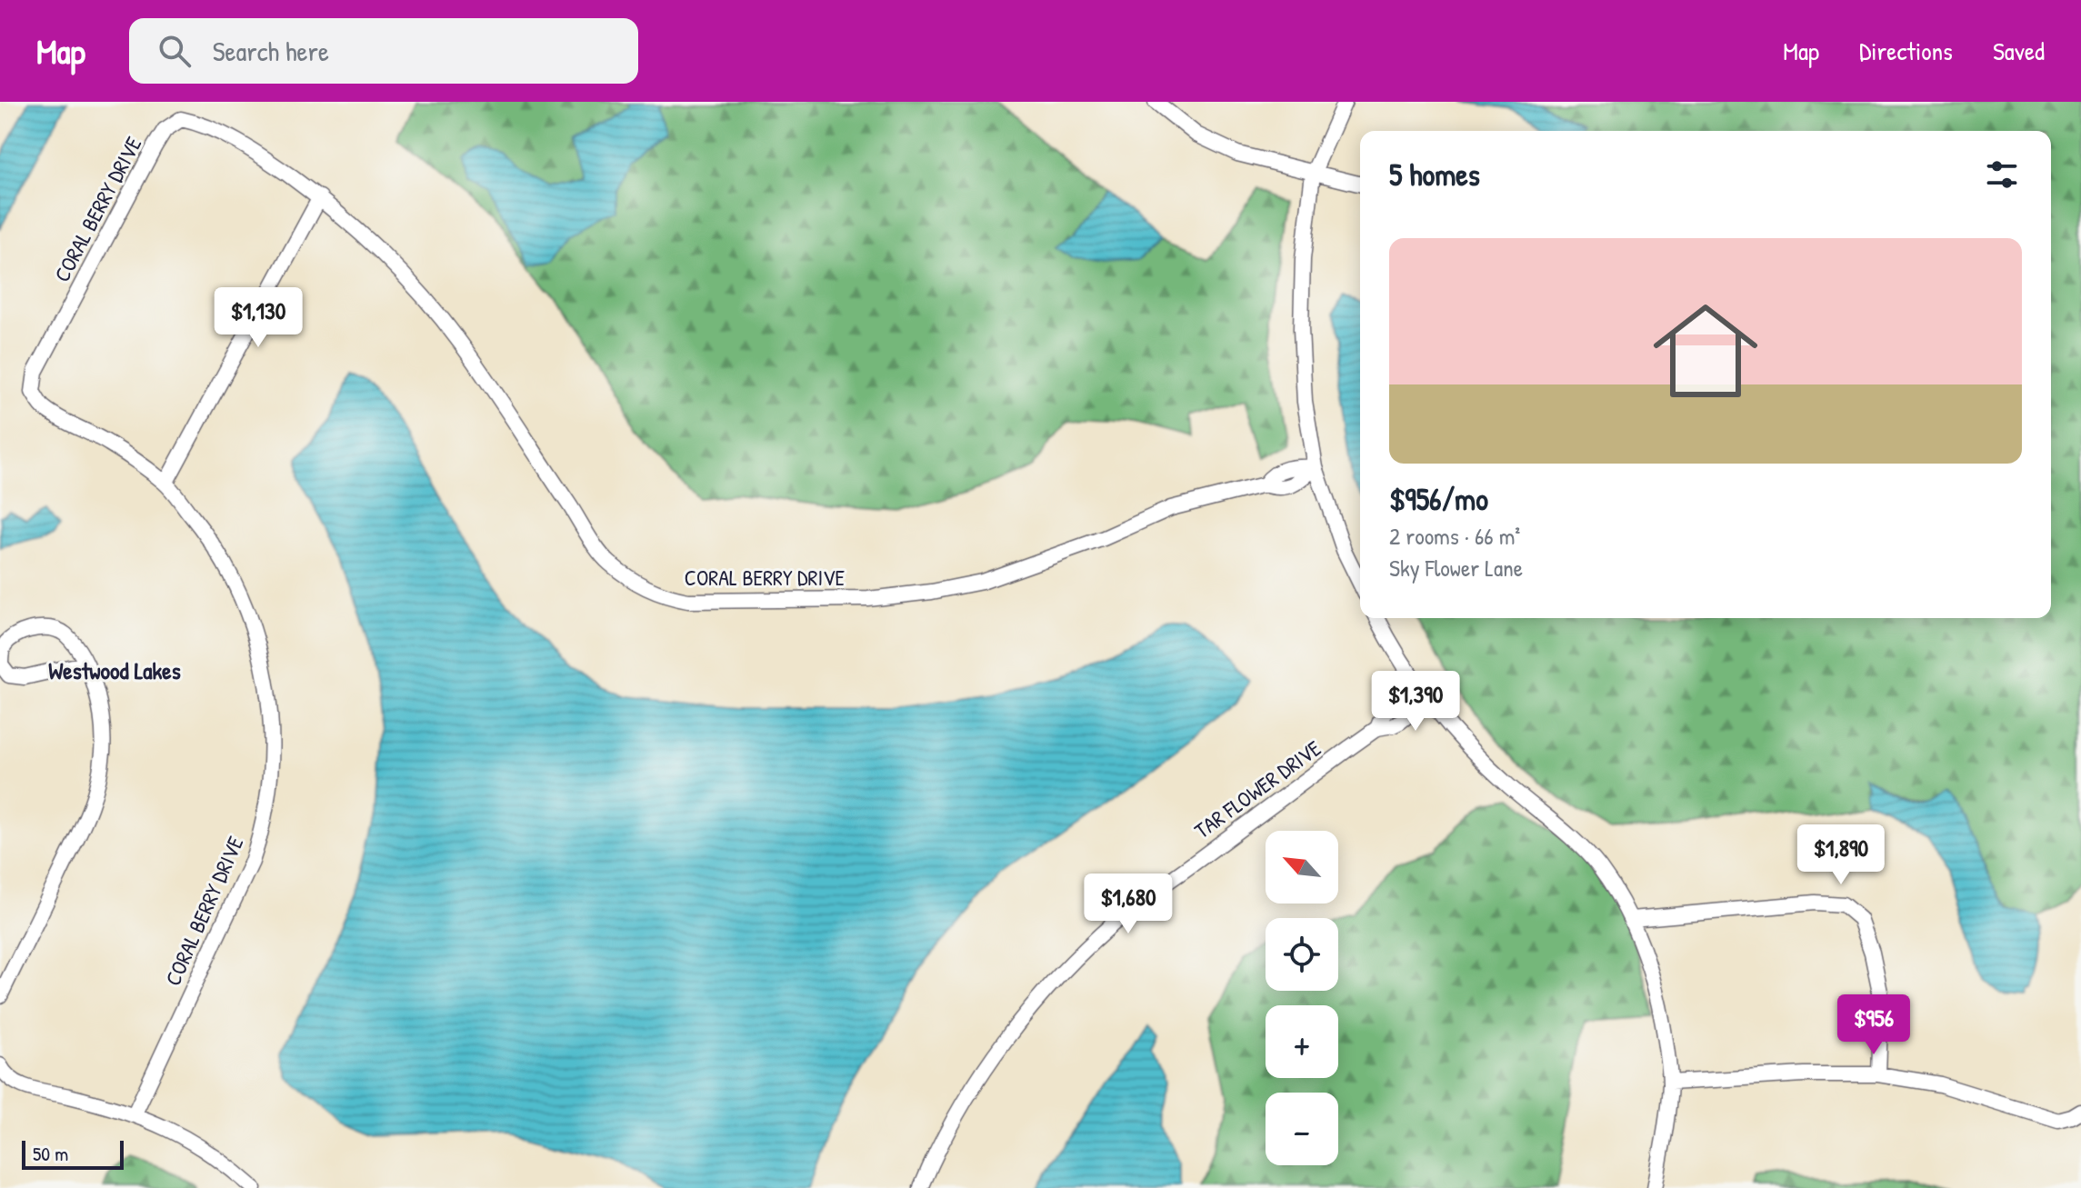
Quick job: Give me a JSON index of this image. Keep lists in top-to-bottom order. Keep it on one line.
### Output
{"streets":{"street":["CORAL BERRY DRIVE","TAR FLOWER DRIVE"]},"districts":["Westwood Lakes"],"scale_bar":"50 m","north":"top left","page":{"header":"Map","search":"Search here","nav":["Map","Directions","Saved"],"heading":"5 homes","list":[{"name":"$956/mo","note":"2 rooms · 66 m² · Sky Flower Lane"}],"price":["$1,130","$1,390","$1,890","$1,680","$956"],"map_buttons":["+","−"],"scale":"50 m"}}
